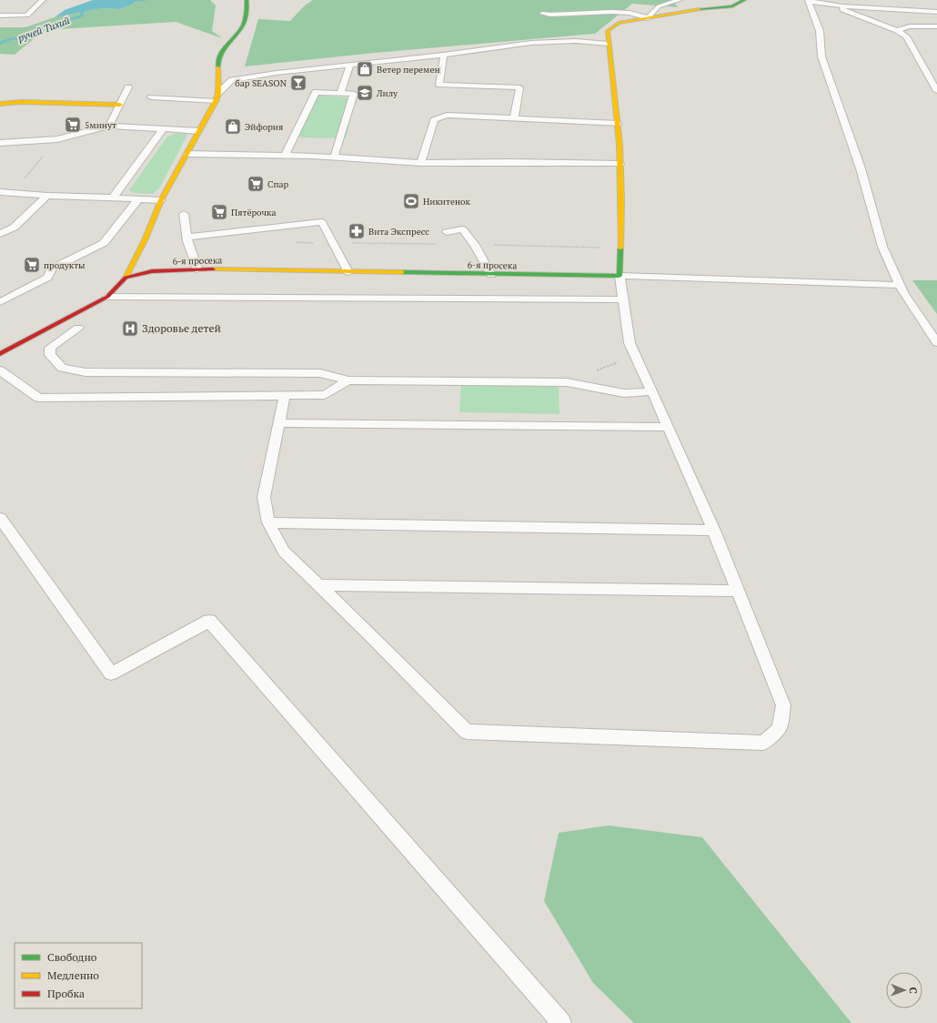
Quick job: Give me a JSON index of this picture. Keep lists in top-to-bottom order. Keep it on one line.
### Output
{"streets":{"street":["6-я просека"]},"water":["ручей Тихий"],"places":{"shop":["Ветер перемен","Эйфория"],"bar":["бар SEASON"],"school or university":["Лилу"],"supermarket":["5минут","Спар","Пятёрочка","продукты"],"sports":["Никитенок"],"pharmacy":["Вита Экспресс"],"hospital":["Здоровье детей"]},"legend":["Свободно","Медленно","Пробка"],"north":"right"}
